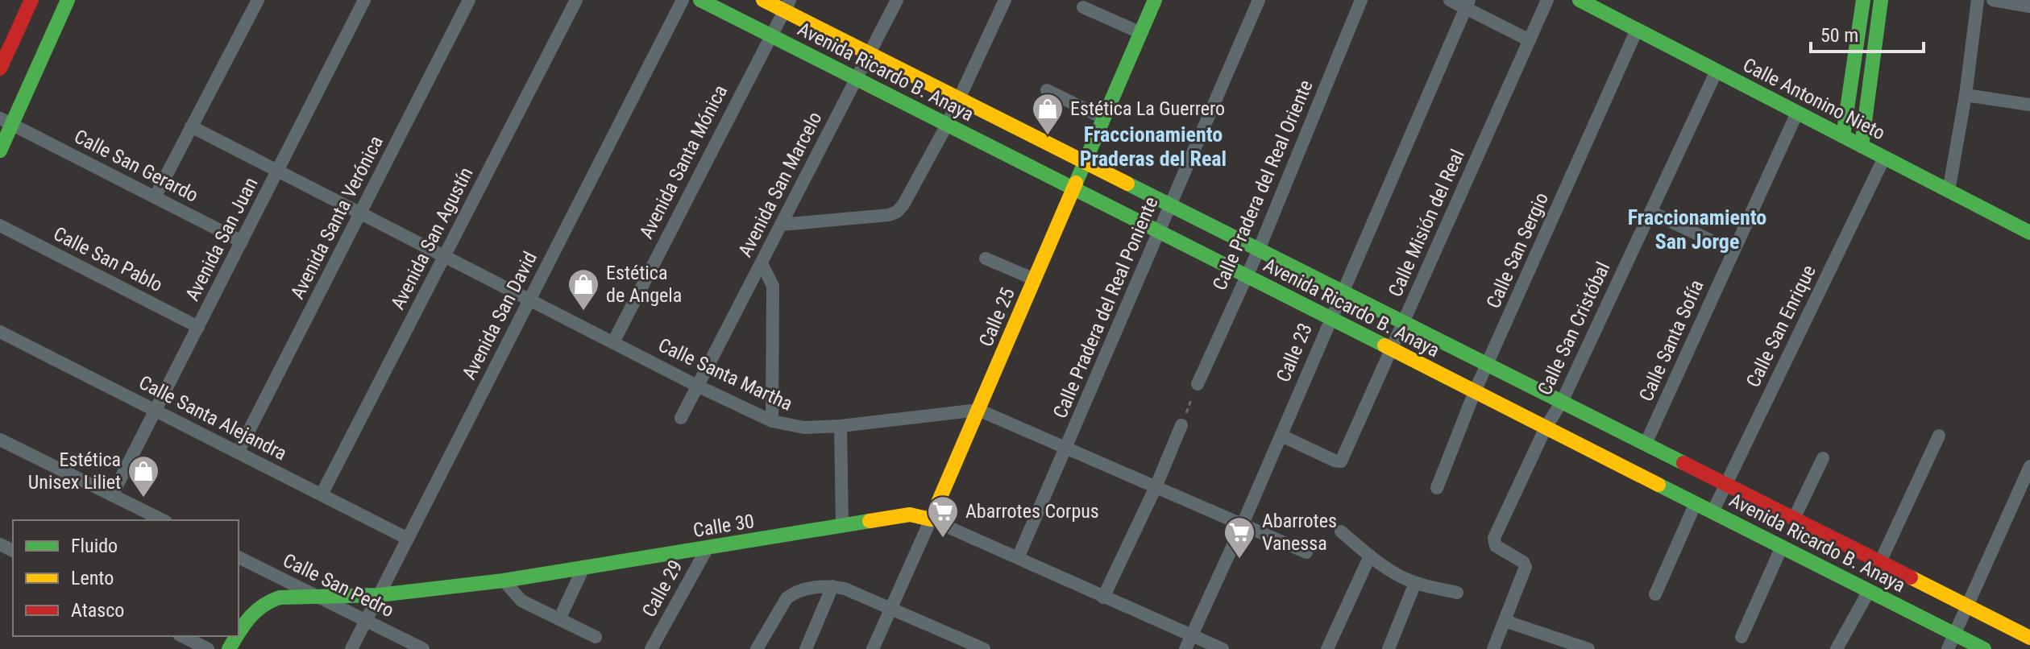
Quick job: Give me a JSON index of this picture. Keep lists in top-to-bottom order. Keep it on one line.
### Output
{"streets":{"street":["Avenida Ricardo B. Anaya","Calle Antonino Nieto","Avenida Santa Mónica","Calle San Gerardo","Avenida San Marcelo","Calle Pradera del Real Oriente","Avenida Santa Verónica","Calle Misión del Real","Avenida San Agustín","Avenida San Juan","Calle San Sergio","Calle San Pablo","Calle Pradera del Real Poniente","Avenida San David","Calle 25","Calle San Enrique","Calle San Cristóbal","Calle Santa Sofía","Calle 23","Calle Santa Martha","Calle Santa Alejandra","Calle 30","Calle San Pedro","Calle 29"]},"crossings":[["Avenida Ricardo B. Anaya","Avenida Santa Mónica"],["Avenida Ricardo B. Anaya","Avenida San Marcelo"],["Avenida Ricardo B. Anaya","Calle Pradera del Real Oriente"],["Avenida Ricardo B. Anaya","Calle Misión del Real"],["Avenida Ricardo B. Anaya","Calle San Sergio"],["Avenida Ricardo B. Anaya","Calle Pradera del Real Poniente"],["Avenida Ricardo B. Anaya","Calle 25"],["Avenida Ricardo B. Anaya","Calle San Enrique"],["Avenida Ricardo B. Anaya","Calle San Cristóbal"],["Avenida Ricardo B. Anaya","Calle Santa Sofía"],["Avenida Ricardo B. Anaya","Calle 23"],["Calle Antonino Nieto","Calle San Sergio"],["Calle Antonino Nieto","Calle San Enrique"],["Calle Antonino Nieto","Calle San Cristóbal"],["Calle Antonino Nieto","Calle Santa Sofía"],["Avenida Santa Mónica","Calle Santa Martha"],["Calle San Gerardo","Avenida San Juan"],["Avenida San Marcelo","Calle Santa Martha"],["Avenida Santa Verónica","Calle Santa Martha"],["Avenida Santa Verónica","Calle Santa Alejandra"],["Calle Misión del Real","Calle 23"],["Avenida San Agustín","Calle Santa Martha"],["Avenida San Agustín","Calle Santa Alejandra"],["Avenida San Juan","Calle San Pablo"],["Avenida San Juan","Calle Santa Martha"],["Avenida San Juan","Calle Santa Alejandra"],["Calle Pradera del Real Poniente","Calle Santa Martha"],["Calle Pradera del Real Poniente","Calle 30"],["Avenida San David","Calle Santa Martha"],["Avenida San David","Calle Santa Alejandra"],["Avenida San David","Calle 30"],["Avenida San David","Calle San Pedro"],["Calle 25","Calle Santa Martha"],["Calle 25","Calle 30"],["Calle 23","Calle Santa Martha"],["Calle 23","Calle 30"],["Calle 30","Calle San Pedro"],["Calle 30","Calle 29"]],"districts":["Fraccionamiento Praderas del Real","Fraccionamiento San Jorge"],"places":{"shop":["Estética La Guerrero","Estética de Angela","Estética Unisex Liliet"],"supermarket":["Abarrotes Corpus","Abarrotes Vanessa"]},"legend":["Fluido","Lento","Atasco"],"scale_bar":"50 m"}
